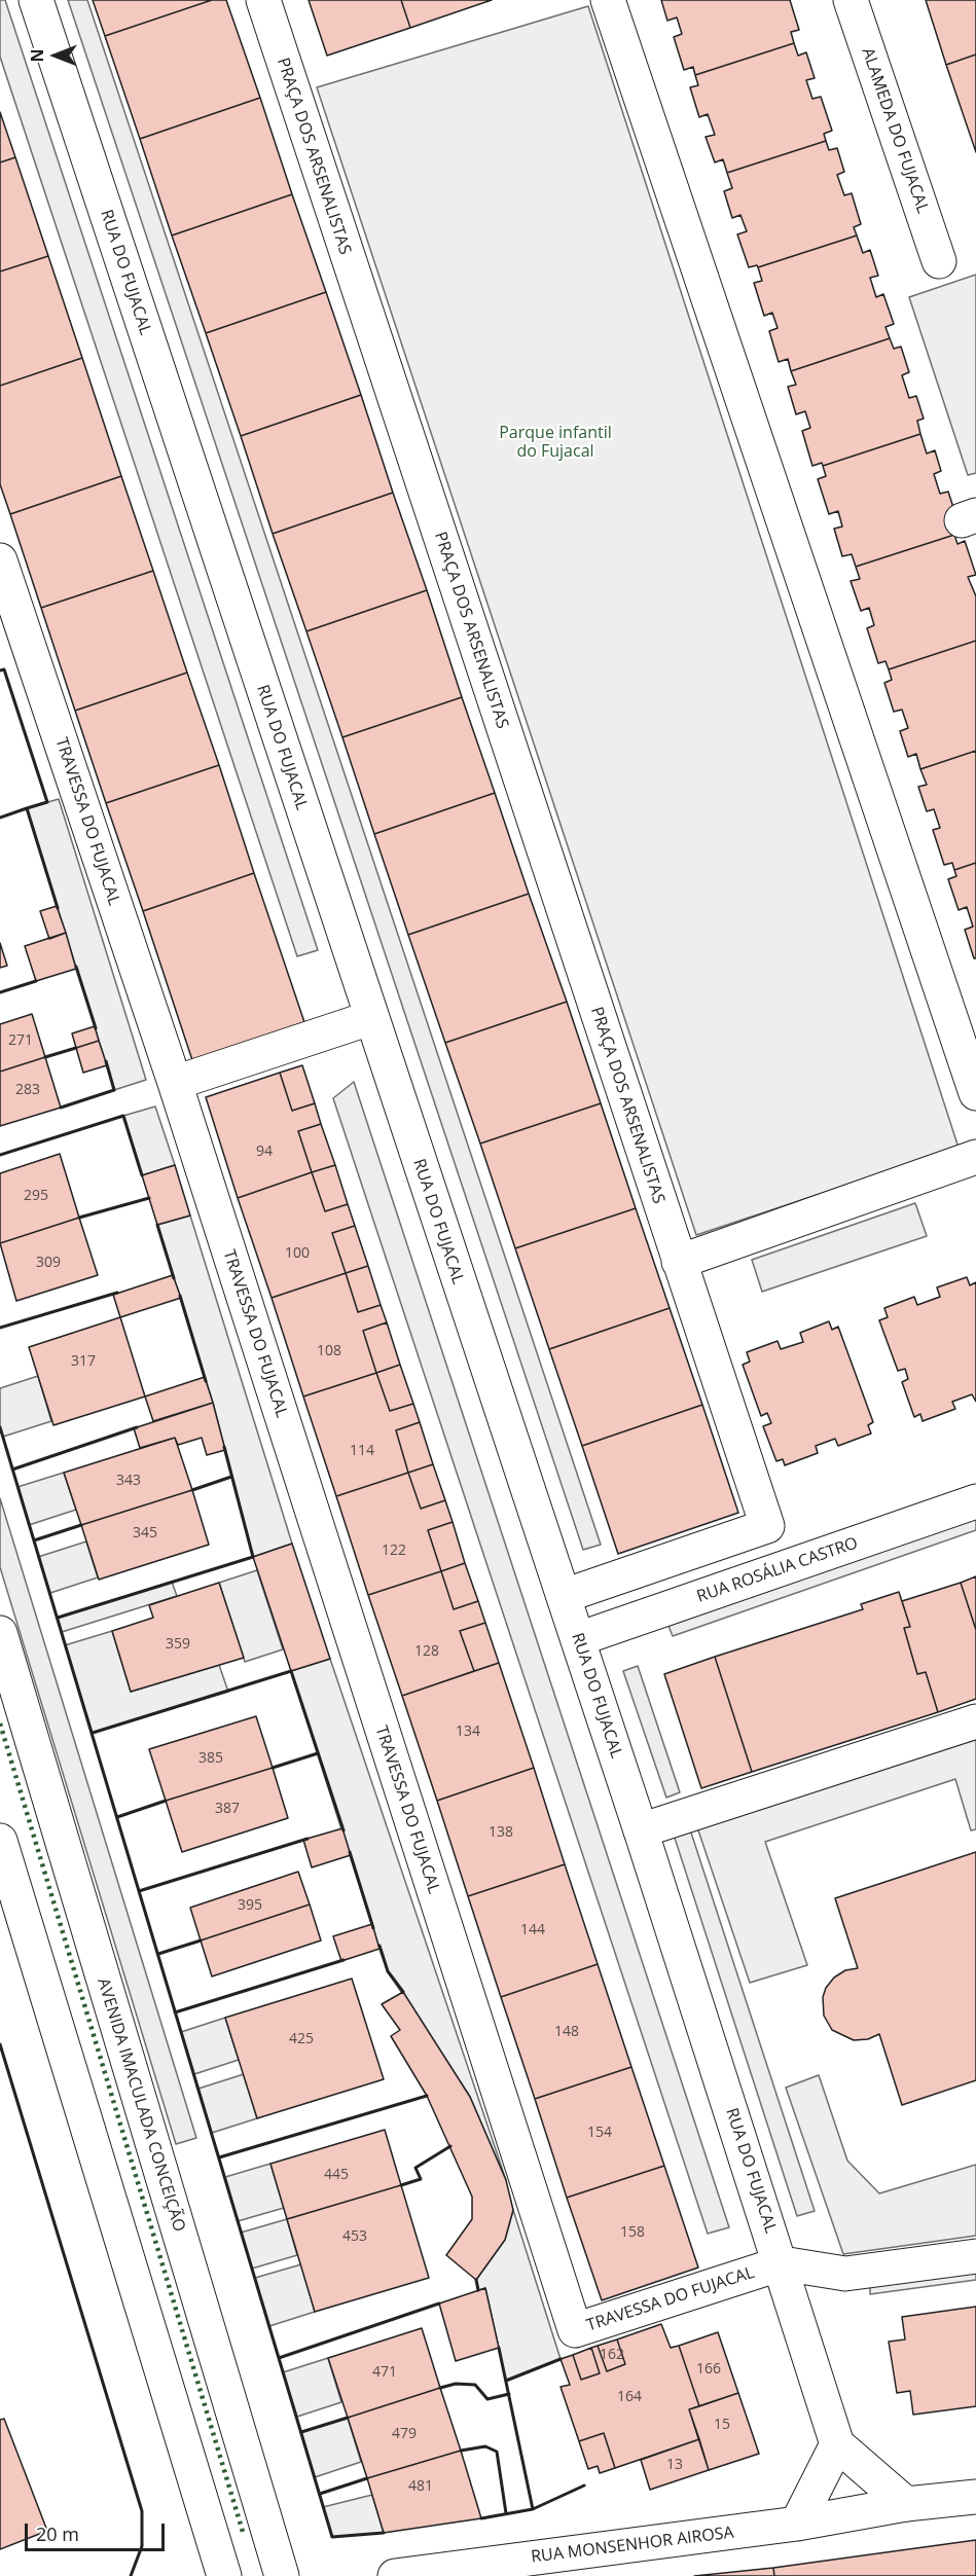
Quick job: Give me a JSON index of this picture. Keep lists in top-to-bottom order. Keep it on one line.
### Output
{"streets":{"street":["ALAMEDA DO FUJACAL","PRAÇA DOS ARSENALISTAS","RUA DO FUJACAL","TRAVESSA DO FUJACAL","RUA ROSÁLIA CASTRO","AVENIDA IMACULADA CONCEIÇÃO","RUA MONSENHOR AIROSA"]},"crossings":[["PRAÇA DOS ARSENALISTAS","RUA DO FUJACAL"],["RUA DO FUJACAL","TRAVESSA DO FUJACAL"],["RUA DO FUJACAL","RUA ROSÁLIA CASTRO"]],"parks":["Parque infantil do Fujacal"],"house_numbers":["271","283","94","295","100","309","108","317","114","343","345","122","359","128","134","385","387","138","395","144","148","425","154","445","158","453","162","166","471","164","15","479","13","481"],"scale_bar":"20 m","north":"left"}
